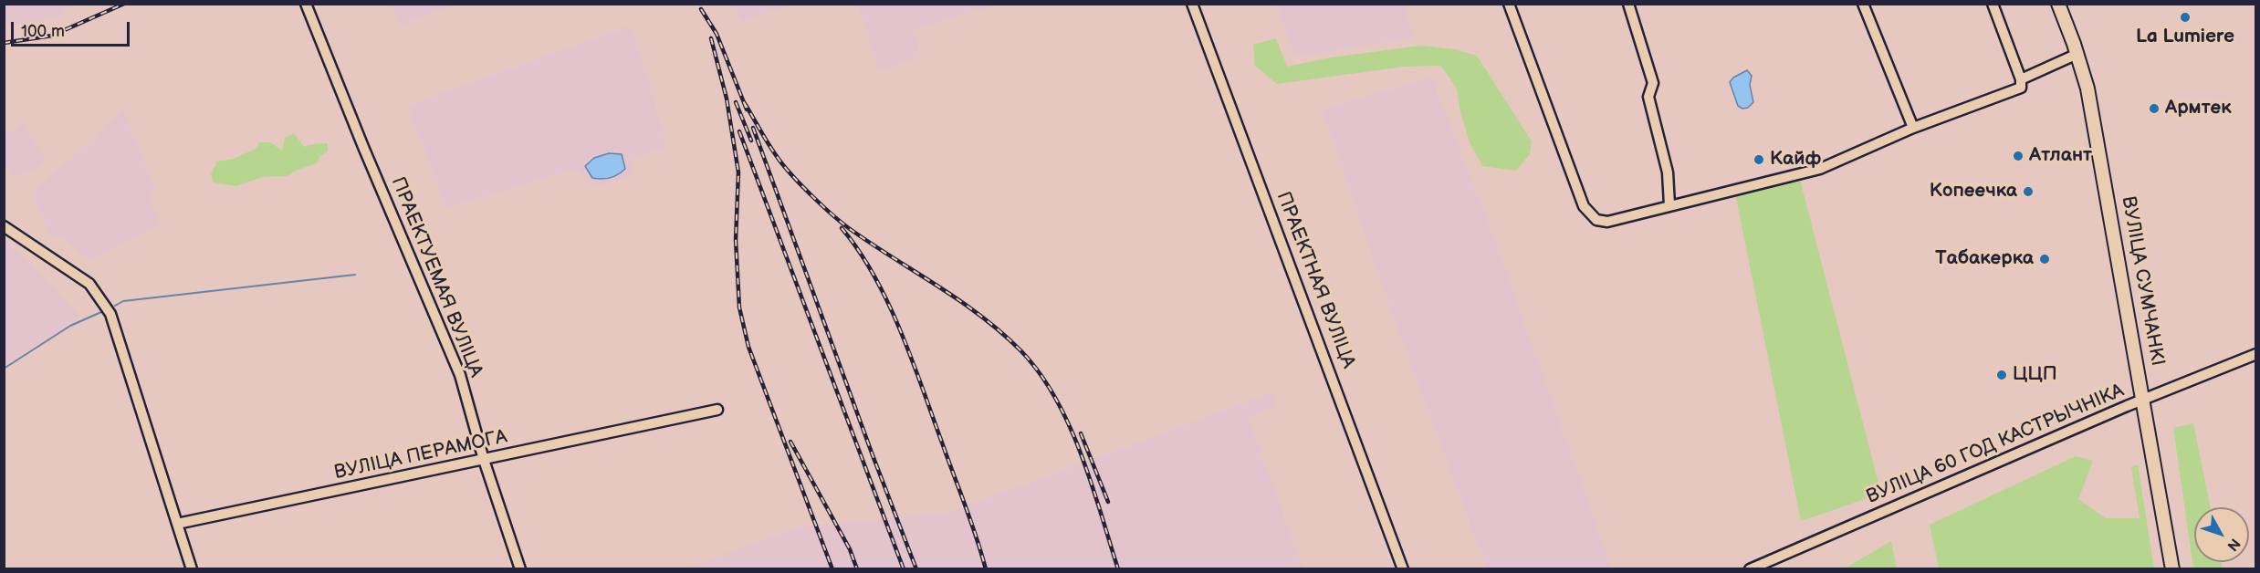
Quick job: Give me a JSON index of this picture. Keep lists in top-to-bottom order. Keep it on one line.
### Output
{"streets":{"main road":["ВУЛІЦА СУМЧАНКІ"],"street":["ПРАЕКТУЕМАЯ ВУЛІЦА","ПРАЕКТНАЯ ВУЛІЦА","ВУЛІЦА 60 ГОД КАСТРЫЧНІКА","ВУЛІЦА ПЕРАМОГА"]},"crossings":[["ПРАЕКТУЕМАЯ ВУЛІЦА","ВУЛІЦА ПЕРАМОГА"],["ВУЛІЦА СУМЧАНКІ","ВУЛІЦА 60 ГОД КАСТРЫЧНІКА"]],"places":["La Lumiere","Армтек","Атлант","Кайф","Копеечка","Табакерка","ЦЦП"],"scale_bar":"100 m","north":"bottom right"}
